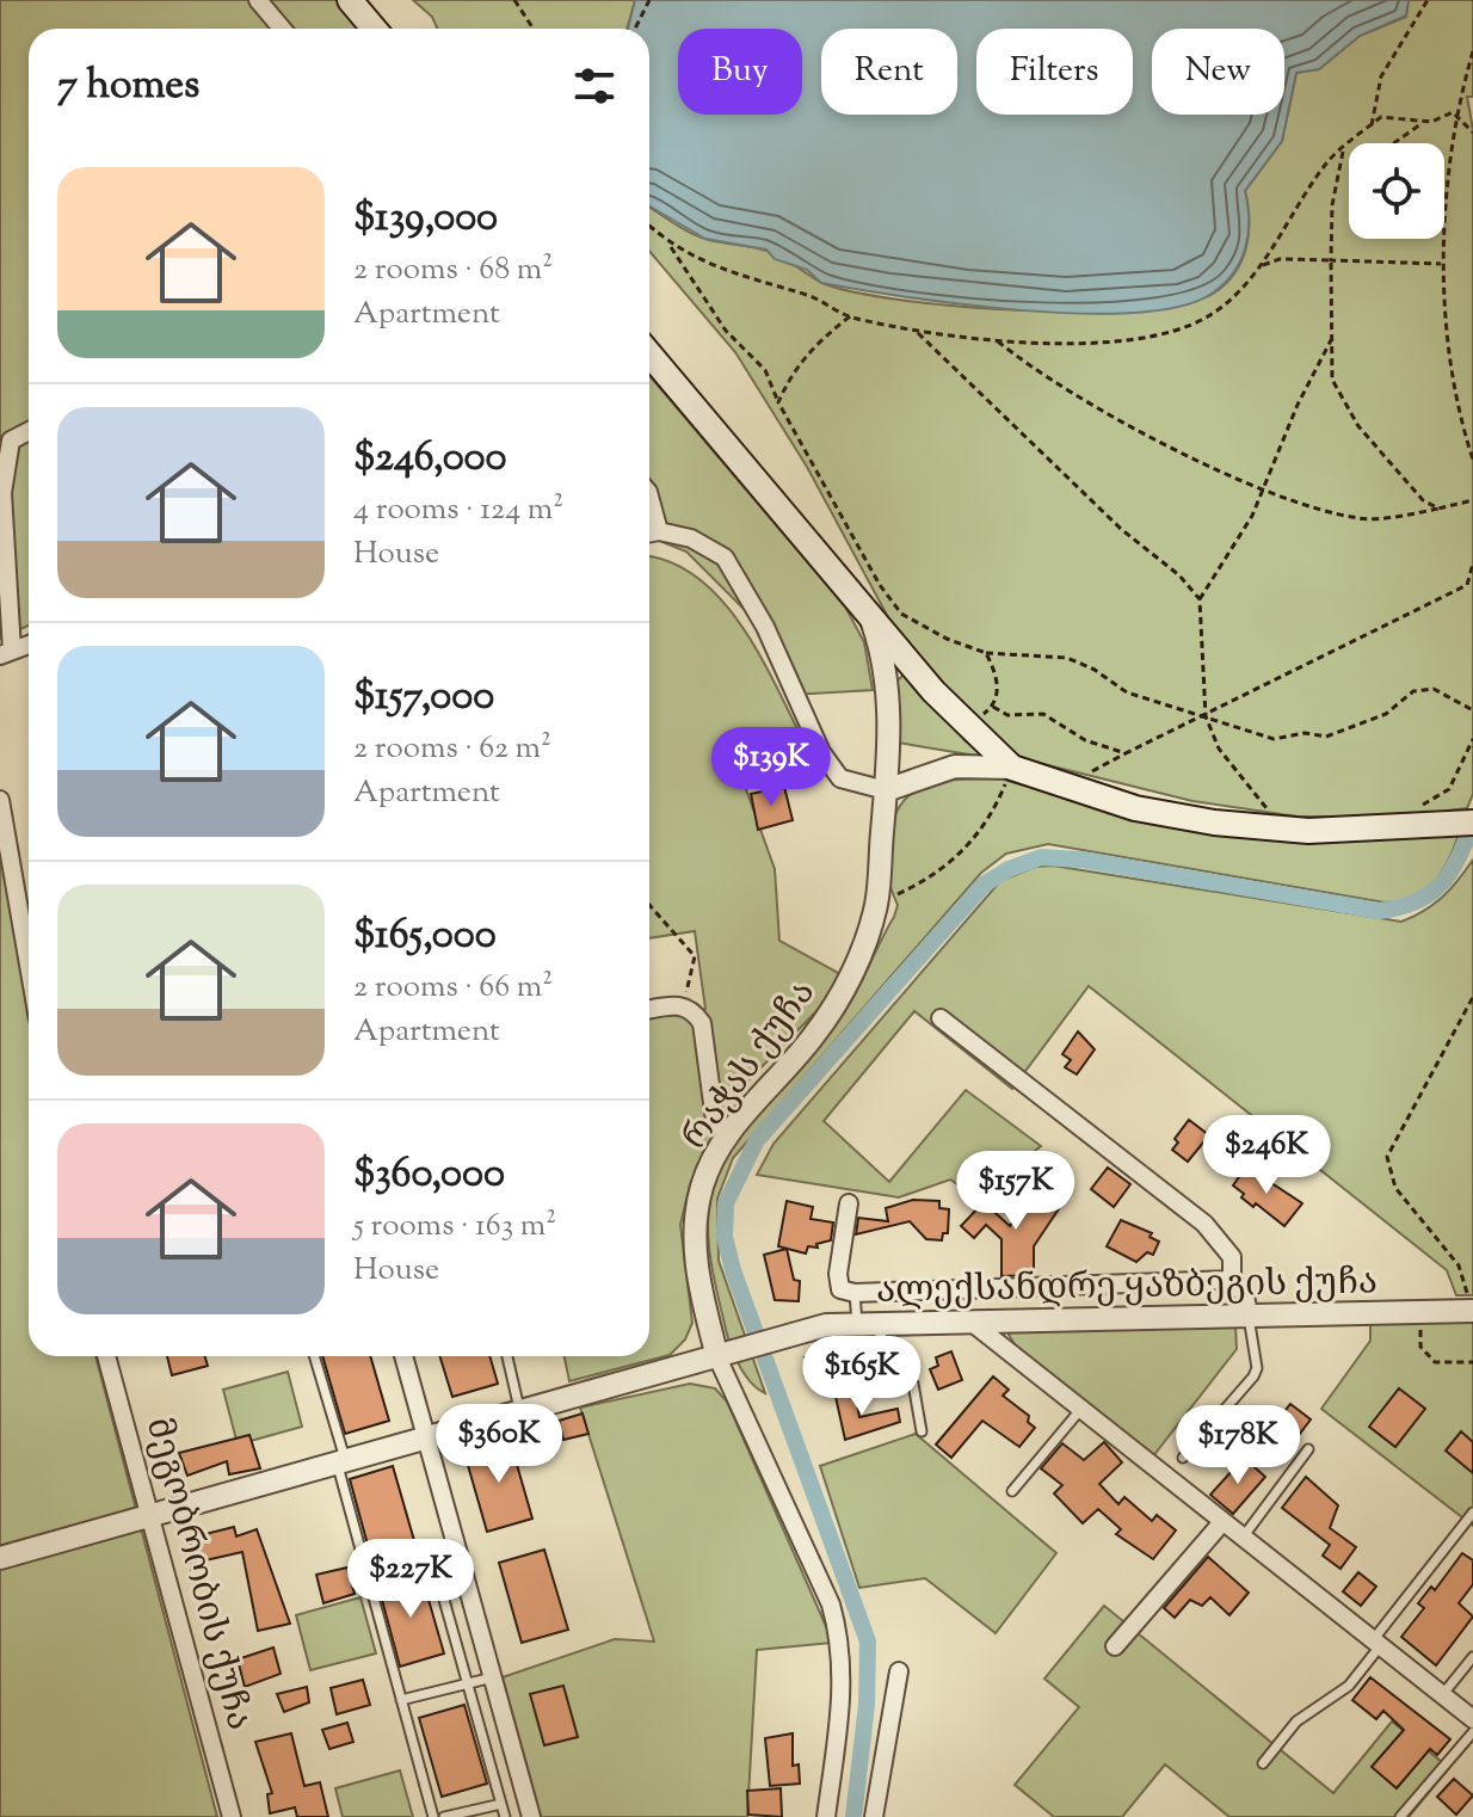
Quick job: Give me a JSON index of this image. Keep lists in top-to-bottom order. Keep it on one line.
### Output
{"streets":{"street":["რაჭას ქუჩა","ალექსანდრე ყაზბეგის ქუჩა","მეგობრობის ქუჩა"]},"crossings":[["რაჭას ქუჩა","ალექსანდრე ყაზბეგის ქუჩა"],["ალექსანდრე ყაზბეგის ქუჩა","მეგობრობის ქუჩა"]],"page":{"chip":["Buy","Rent","Filters","New"],"heading":"7 homes","list":[{"name":"$139,000","note":"2 rooms · 68 m² · Apartment"},{"name":"$246,000","note":"4 rooms · 124 m² · House"},{"name":"$157,000","note":"2 rooms · 62 m² · Apartment"},{"name":"$165,000","note":"2 rooms · 66 m² · Apartment"},{"name":"$360,000","note":"5 rooms · 163 m² · House"}],"price":["$139K","$246K","$157K","$165K","$360K","$178K","$227K"]}}
